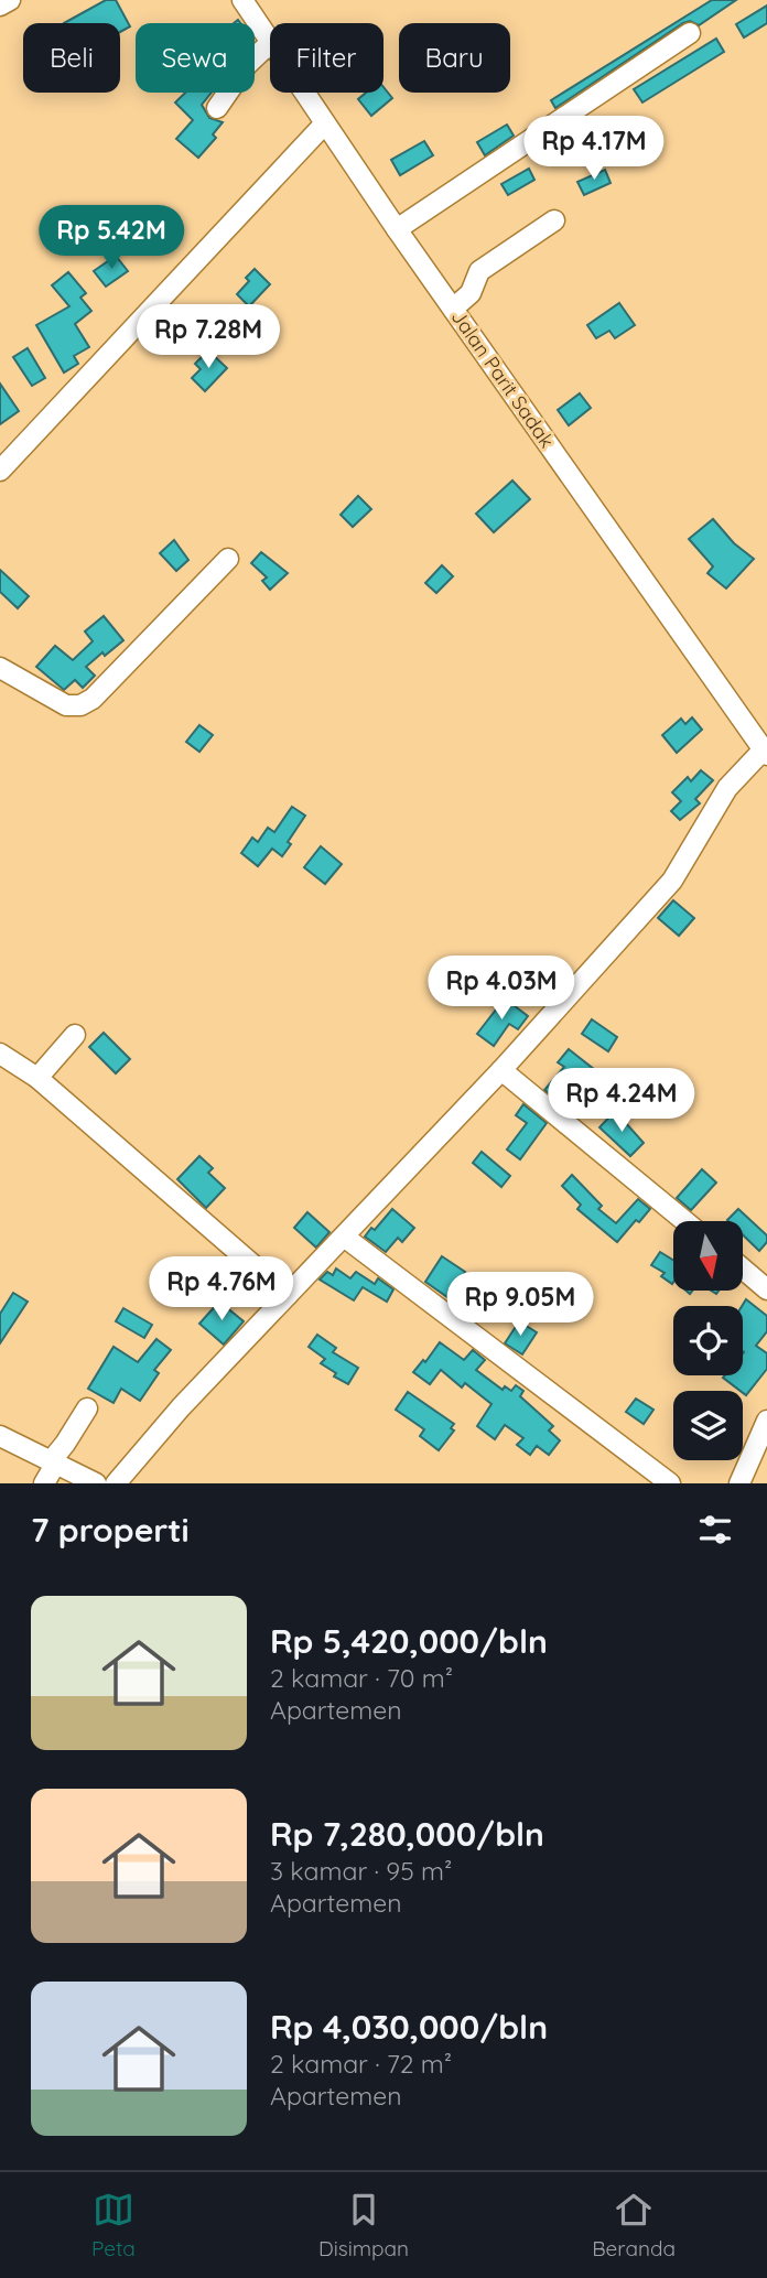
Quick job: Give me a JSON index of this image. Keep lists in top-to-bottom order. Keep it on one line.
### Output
{"streets":{"street":["Jalan Parit Sadak"]},"north":"bottom","page":{"chip":["Beli","Sewa","Filter","Baru"],"price":["Rp 4.17M","Rp 5.42M","Rp 7.28M","Rp 4.03M","Rp 4.24M","Rp 4.76M","Rp 9.05M"],"heading":"7 properti","list":[{"name":"Rp 5,420,000/bln","note":"2 kamar · 70 m² · Apartemen"},{"name":"Rp 7,280,000/bln","note":"3 kamar · 95 m² · Apartemen"},{"name":"Rp 4,030,000/bln","note":"2 kamar · 72 m² · Apartemen"}],"tabs":["Peta","Disimpan","Beranda"]}}
